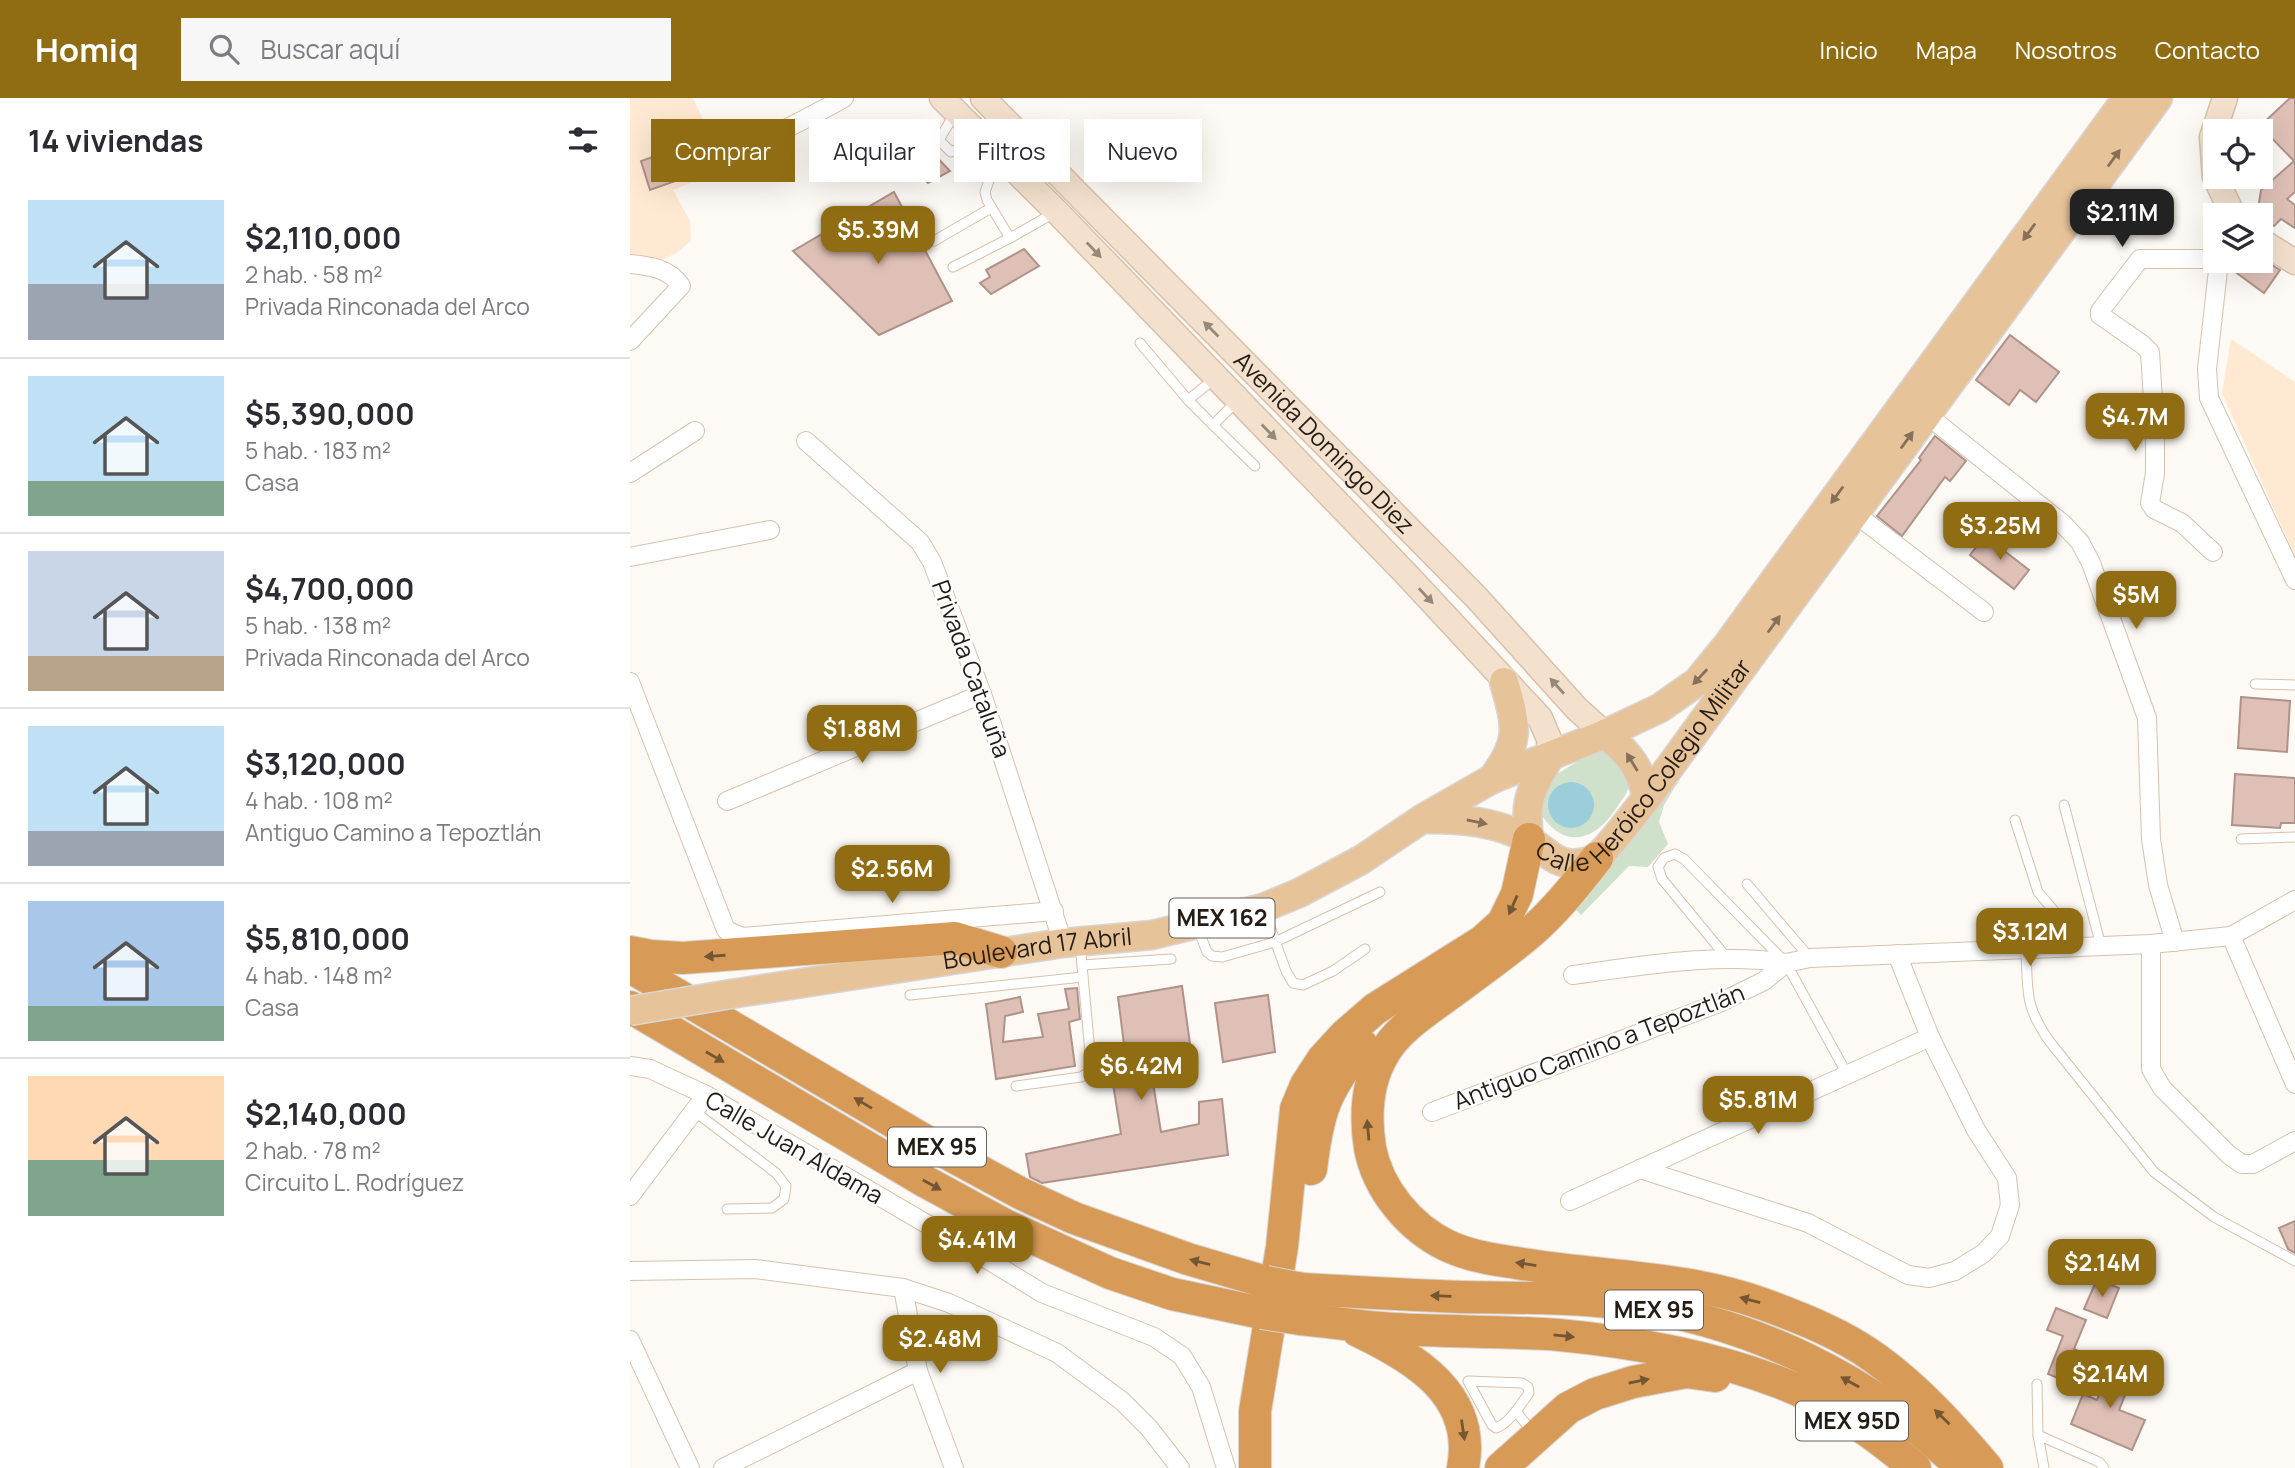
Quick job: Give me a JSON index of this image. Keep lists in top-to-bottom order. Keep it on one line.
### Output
{"streets":{"highway":["MEX 95","MEX 95D"],"main road":["Avenida Domingo Diez","Calle Heróico Colegio Militar","MEX 162","Boulevard 17 Abril"],"street":["Privada Cataluña","Antiguo Camino a Tepoztlán","Calle Juan Aldama"]},"crossings":[["Avenida Domingo Diez","Calle Heróico Colegio Militar"],["Avenida Domingo Diez","Boulevard 17 Abril"],["Privada Cataluña","Boulevard 17 Abril"],["Calle Heróico Colegio Militar","Boulevard 17 Abril"],["Boulevard 17 Abril","MEX 95"],["MEX 95","MEX 95D"]],"page":{"header":"Homiq","search":"Buscar aquí","nav":["Inicio","Mapa","Nosotros","Contacto"],"heading":"14 viviendas","chip":["Comprar","Alquilar","Filtros","Nuevo"],"list":[{"name":"$2,110,000","note":"2 hab. · 58 m² · Privada Rinconada del Arco"},{"name":"$5,390,000","note":"5 hab. · 183 m² · Casa"},{"name":"$4,700,000","note":"5 hab. · 138 m² · Privada Rinconada del Arco"},{"name":"$3,120,000","note":"4 hab. · 108 m² · Antiguo Camino a Tepoztlán"},{"name":"$5,810,000","note":"4 hab. · 148 m² · Casa"},{"name":"$2,140,000","note":"2 hab. · 78 m² · Circuito L. Rodríguez"}],"price":["$2.11M","$5.39M","$4.7M","$3.25M","$5M","$1.88M","$2.56M","$3.12M","$6.42M","$5.81M","$4.41M","$2.14M","$2.48M","$2.14M"]}}
